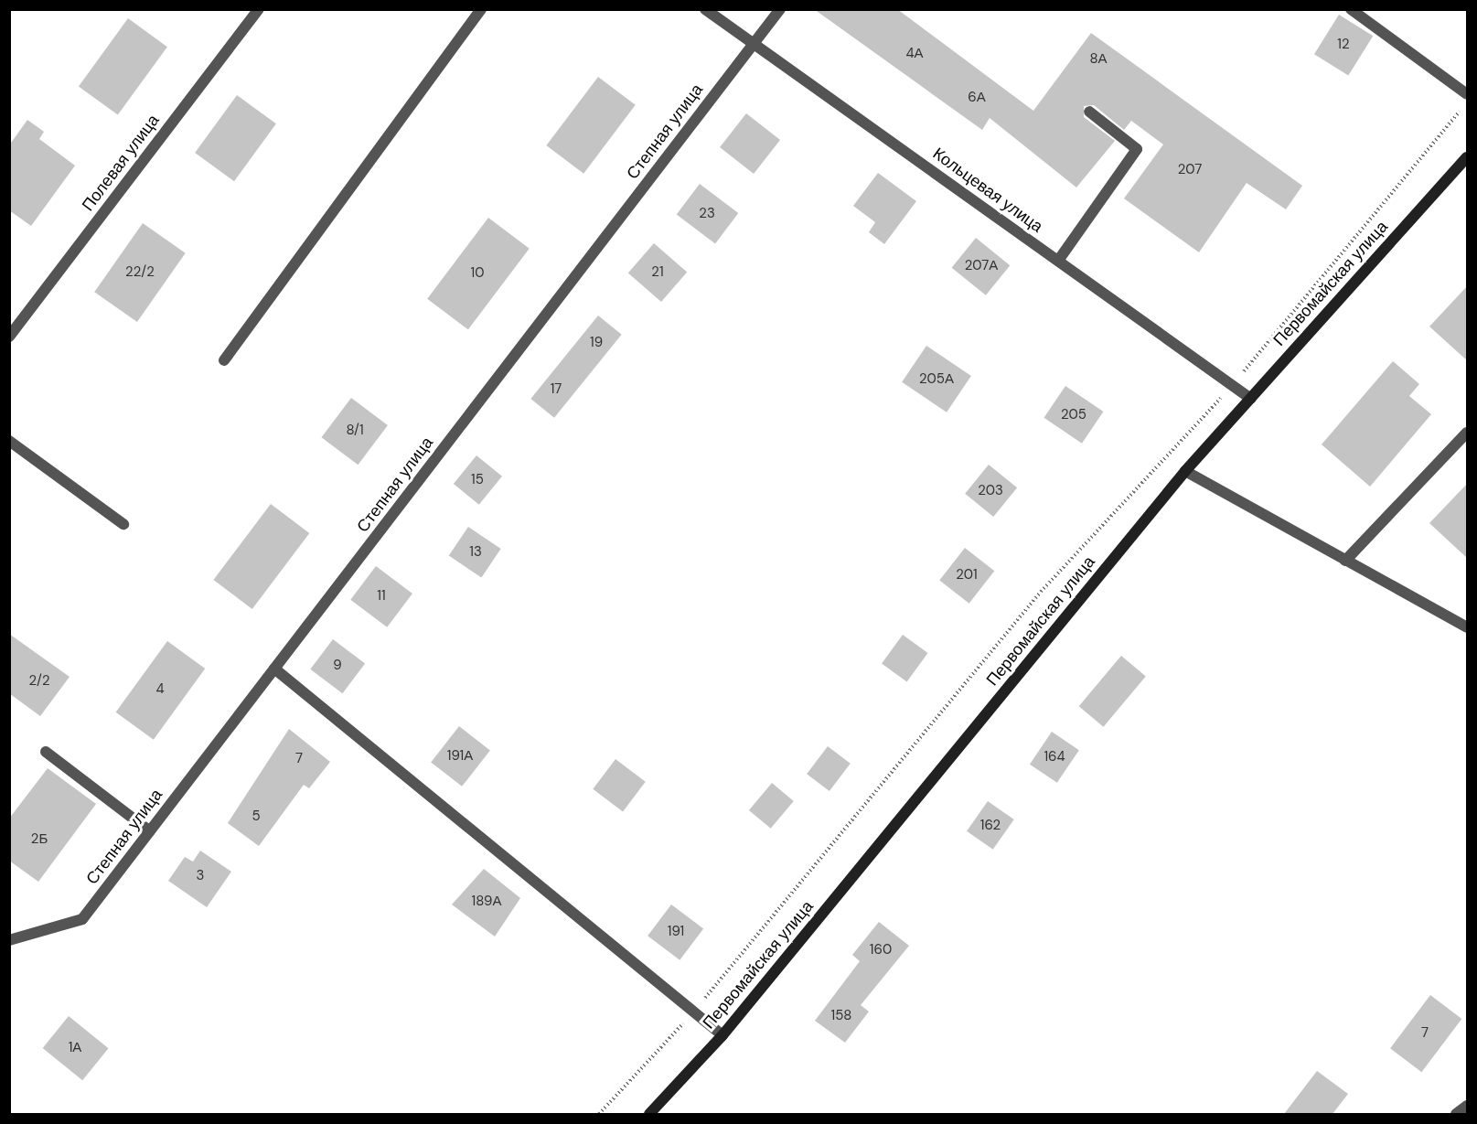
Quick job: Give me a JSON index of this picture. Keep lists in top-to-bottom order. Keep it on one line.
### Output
{"streets":{"street":["Степная улица","Полевая улица","Кольцевая улица","Первомайская улица"]},"crossings":[["Степная улица","Кольцевая улица"],["Кольцевая улица","Первомайская улица"]],"house_numbers":["12","4А","8А","6А","207","23","207А","22/2","21","10","19","205А","17","205","8/1","15","203","13","201","11","9","2/2","4","191А","164","7","5","162","2Б","3","189А","191","160","158","7","1А"]}
